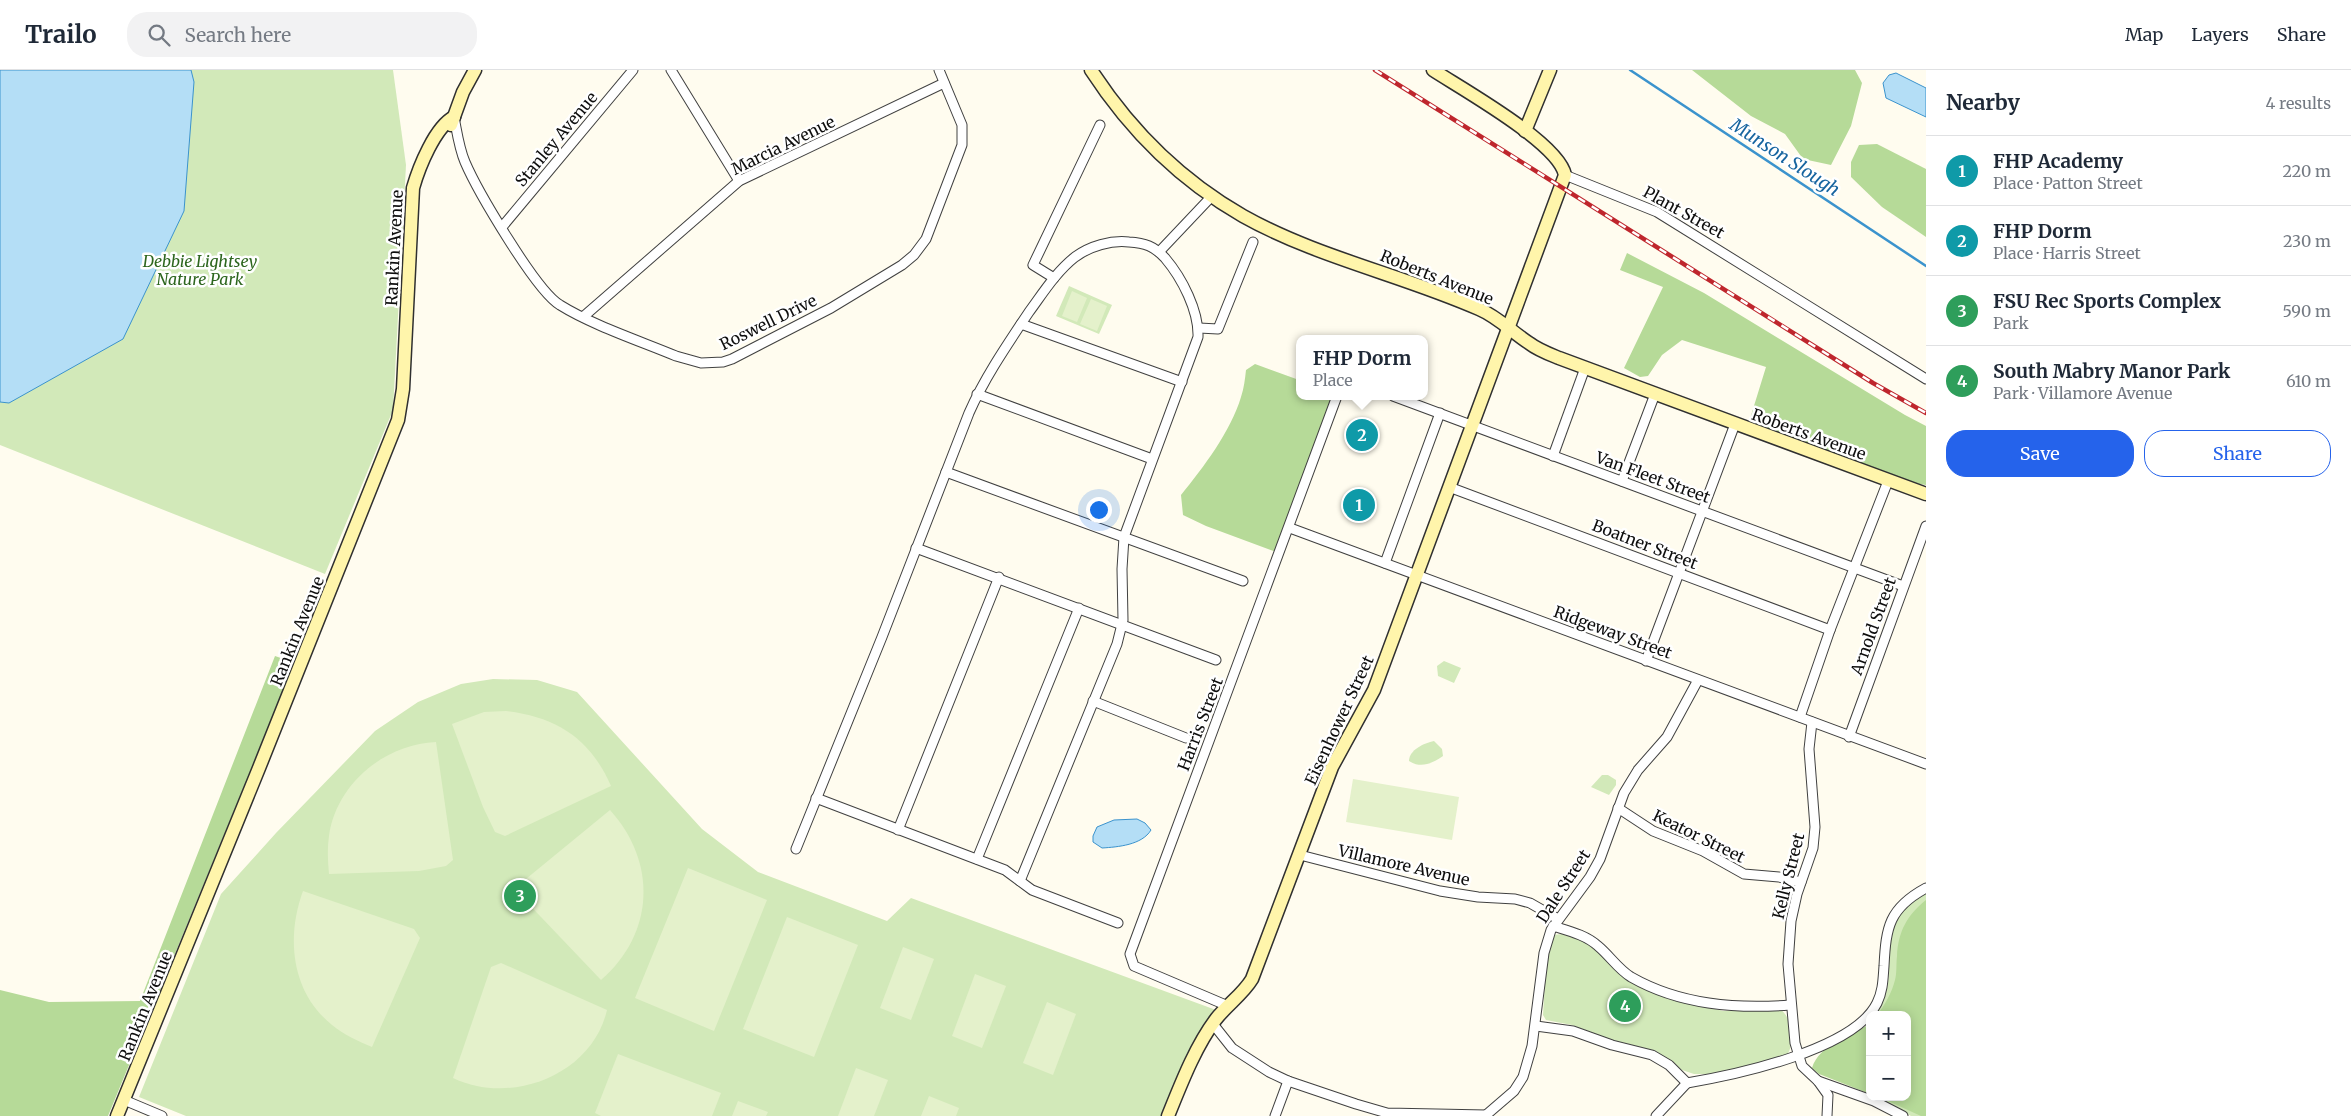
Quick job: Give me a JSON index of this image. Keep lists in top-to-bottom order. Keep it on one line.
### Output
{"streets":{"street":["Stanley Avenue","Marcia Avenue","Plant Street","Rankin Avenue","Roberts Avenue","Roswell Drive","Van Fleet Street","Boatner Street","Arnold Street","Ridgeway Street","Eisenhower Street","Harris Street","Keator Street","Villamore Avenue","Kelly Street","Dale Street"]},"crossings":[["Stanley Avenue","Roswell Drive"],["Marcia Avenue","Roswell Drive"],["Plant Street","Eisenhower Street"],["Rankin Avenue","Roswell Drive"],["Roberts Avenue","Eisenhower Street"],["Van Fleet Street","Arnold Street"],["Van Fleet Street","Eisenhower Street"],["Boatner Street","Eisenhower Street"],["Arnold Street","Ridgeway Street"],["Ridgeway Street","Eisenhower Street"],["Ridgeway Street","Harris Street"],["Ridgeway Street","Kelly Street"],["Ridgeway Street","Dale Street"],["Eisenhower Street","Harris Street"],["Eisenhower Street","Villamore Avenue"],["Keator Street","Kelly Street"],["Keator Street","Dale Street"],["Villamore Avenue","Kelly Street"],["Villamore Avenue","Dale Street"]],"water":["Munson Slough"],"parks":["Debbie Lightsey Nature Park"],"page":{"header":"Trailo","search":"Search here","nav":["Map","Layers","Share"],"heading":["Nearby","4 results"],"list":[{"mark":"1","name":"FHP Academy","note":"Place · Patton Street","value":"220 m"},{"mark":"2","name":"FHP Dorm","note":"Place · Harris Street","value":"230 m"},{"mark":"3","name":"FSU Rec Sports Complex","note":"Park","value":"590 m"},{"mark":"4","name":"South Mabry Manor Park","note":"Park · Villamore Avenue","value":"610 m"}],"popup":["FHP Dorm","Place"],"buttons":["Save","Share"],"pins":["2","1","3","4"],"map_buttons":["+","−"]}}
